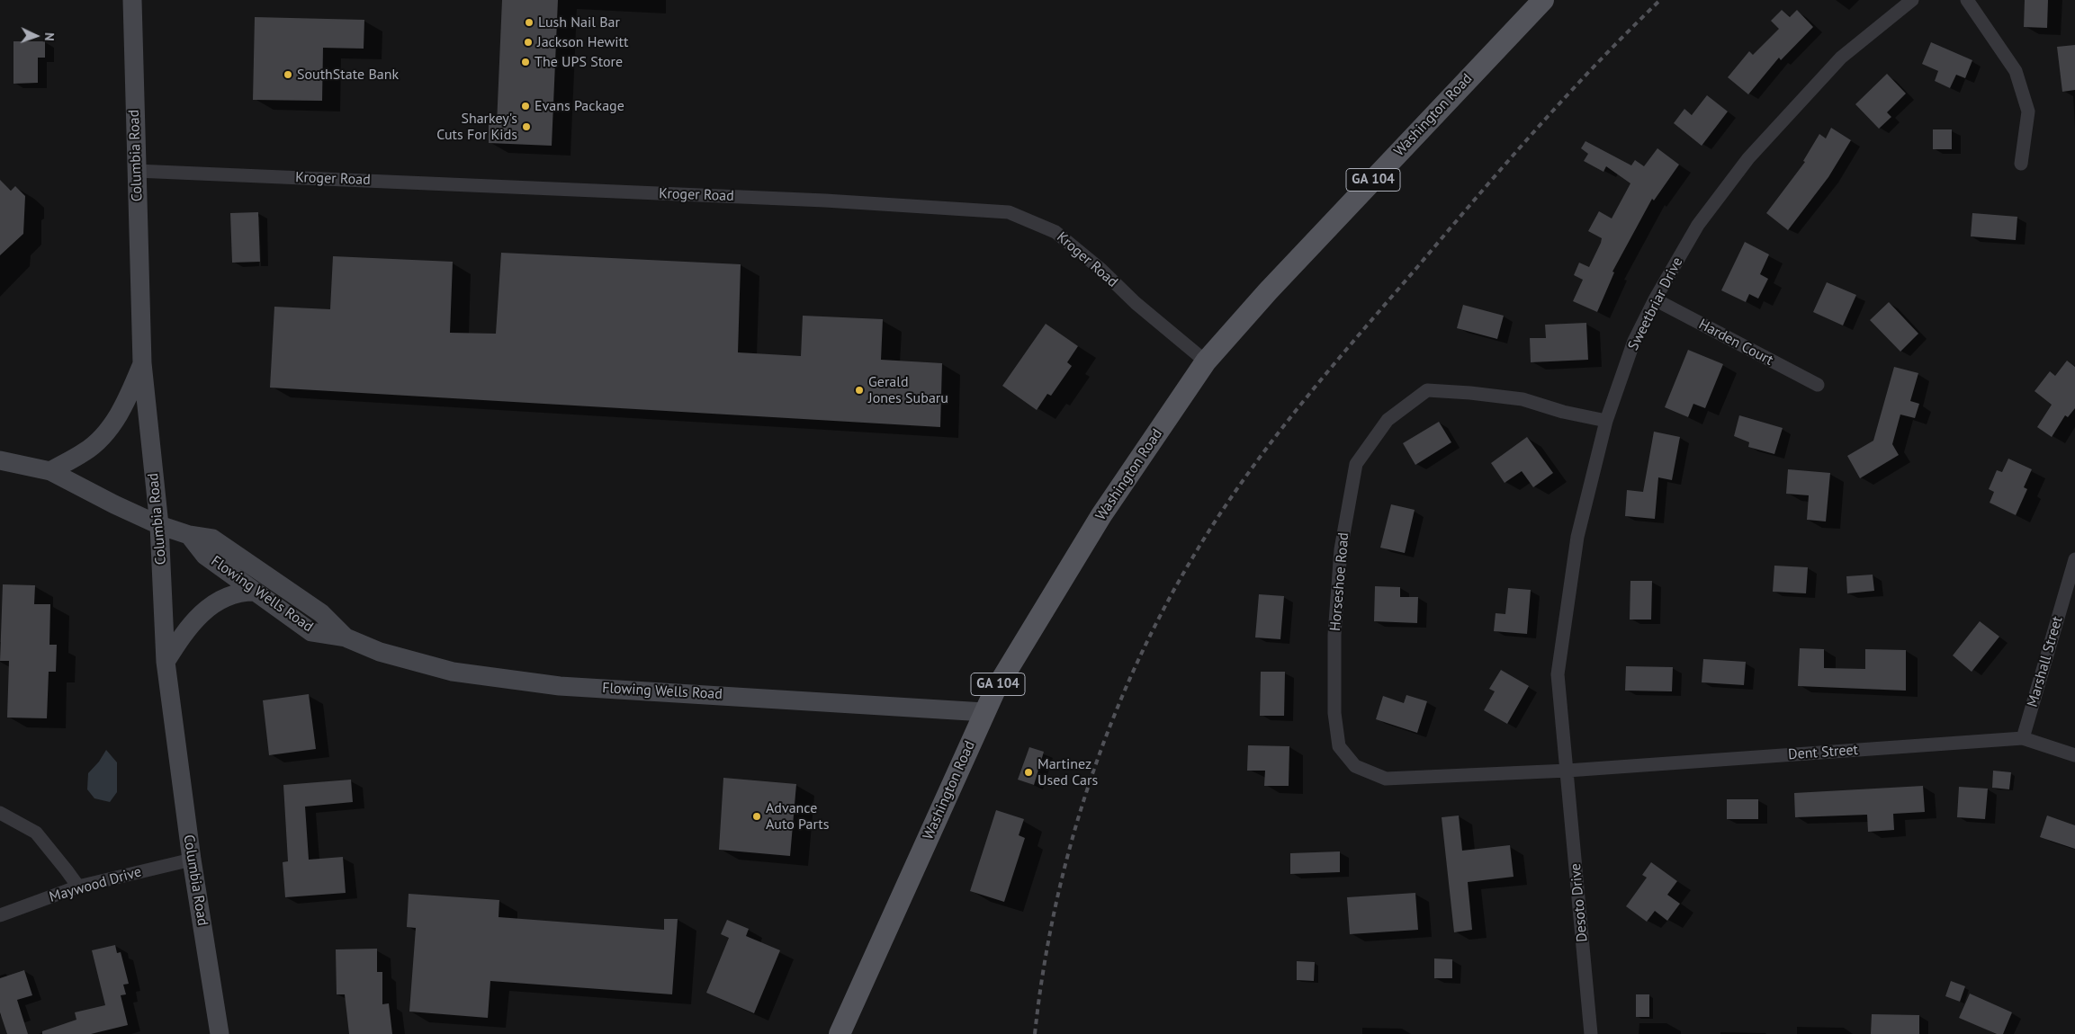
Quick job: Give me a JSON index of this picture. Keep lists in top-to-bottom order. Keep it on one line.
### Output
{"streets":{"main road":["Washington Road","Columbia Road","GA 104","Flowing Wells Road"],"street":["Kroger Road","Sweetbriar Drive","Harden Court","Horseshoe Road","Marshall Street","Dent Street","Maywood Drive","Desoto Drive"]},"crossings":[["Washington Road","Kroger Road"],["Washington Road","Flowing Wells Road"],["Columbia Road","Kroger Road"],["Columbia Road","Flowing Wells Road"],["Columbia Road","Maywood Drive"],["Sweetbriar Drive","Harden Court"],["Sweetbriar Drive","Horseshoe Road"],["Sweetbriar Drive","Dent Street"],["Sweetbriar Drive","Desoto Drive"],["Horseshoe Road","Dent Street"],["Horseshoe Road","Desoto Drive"],["Marshall Street","Dent Street"],["Dent Street","Desoto Drive"]],"places":["Lush Nail Bar","Jackson Hewitt","The UPS Store","SouthState Bank","Evans Package","Sharkey's Cuts For Kids","Gerald Jones Subaru","Martinez Used Cars","Advance Auto Parts"],"north":"right"}
